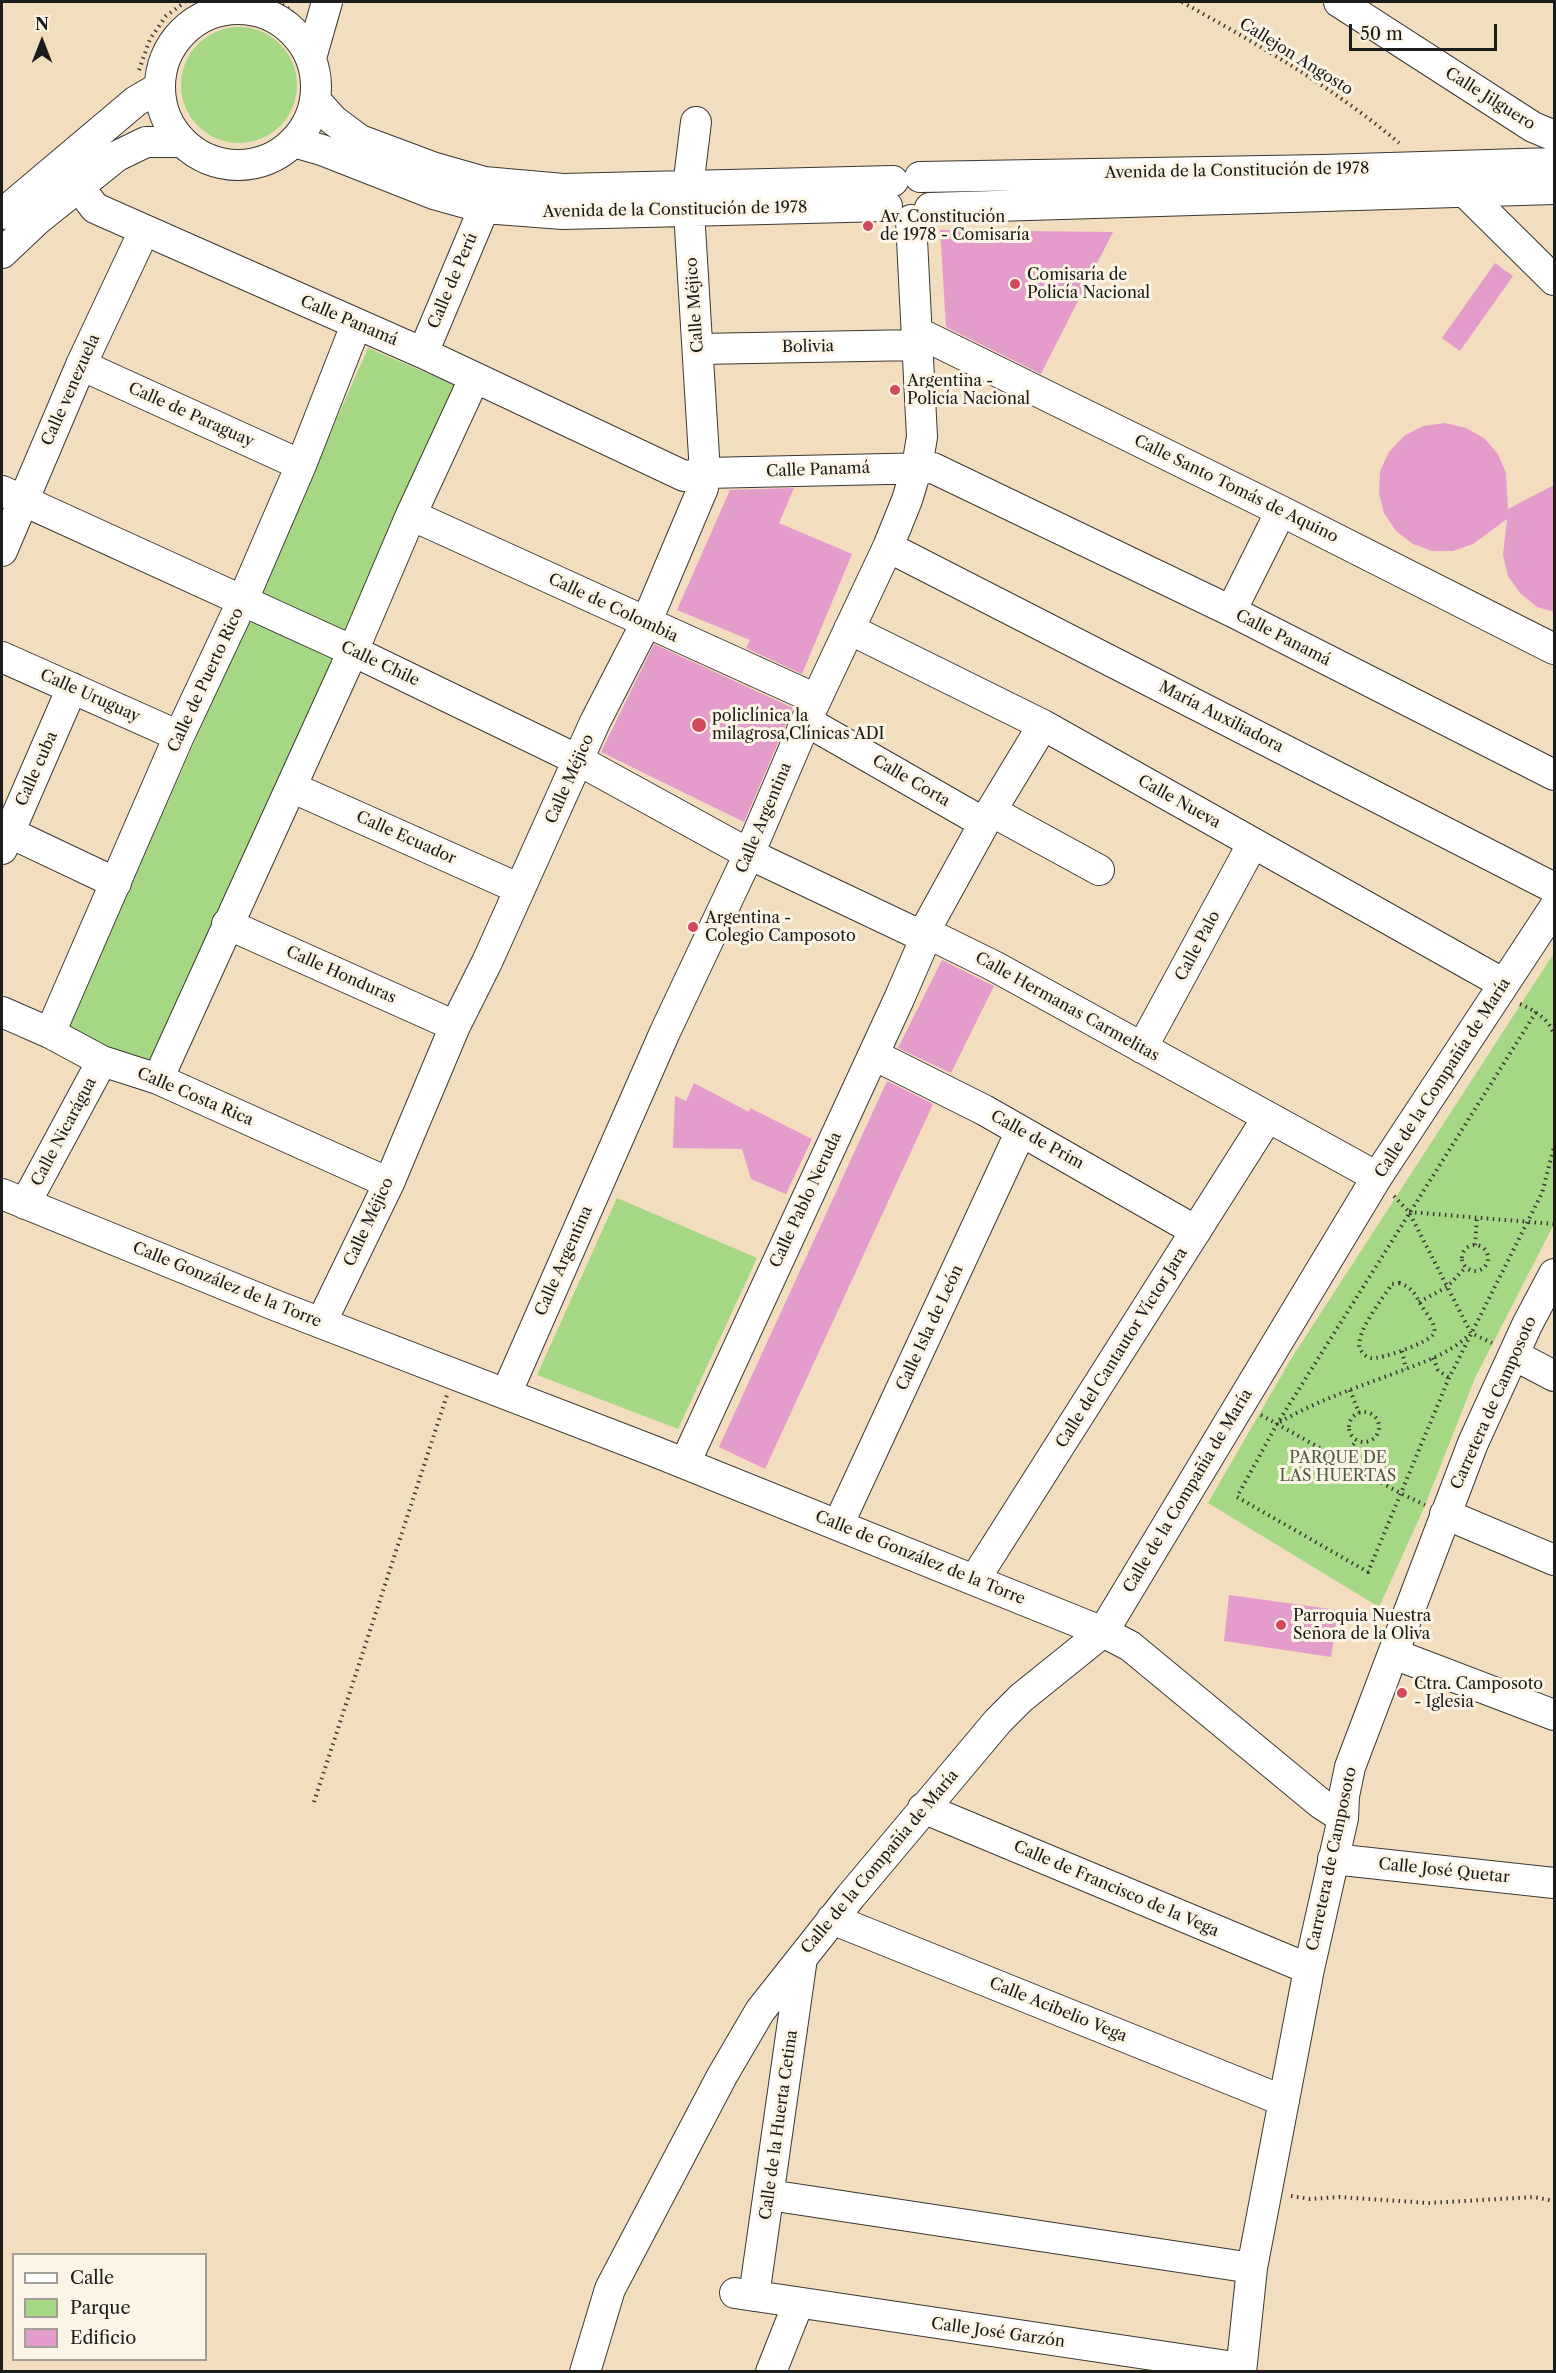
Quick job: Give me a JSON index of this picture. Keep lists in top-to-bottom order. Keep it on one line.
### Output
{"streets":{"street":["Calle Jilguero","Avenida de la Constitución de 1978","Calle de Perú","Calle Méjico","Calle Panamá","Bolivia","Calle venezuela","Calle de Paraguay","Calle Santo Tomás de Aquino","Calle de Colombia","Calle Chile","Calle de Puerto Rico","Calle Uruguay","María Auxiliadora","Calle cuba","Calle Corta","Calle Nueva","Calle Argentina","Calle Ecuador","Calle Palo","Calle Honduras","Calle Hermanas Carmelitas","Calle de la Compañía de María","Calle Costa Rica","Calle Nicarágua","Calle de Prim","Calle Pablo Neruda","Calle González de la Torre","Calle Isla de León","Calle del Cantautor Víctor Jara","Carretera de Camposoto","Calle de González de la Torre","Calle José Quetar","Calle de Francisco de la Vega","Calle Acibelio Vega","Calle de la Huerta Cetina","Calle José Garzón"],"path":["Callejon Angosto"]},"crossings":[["Callejon Angosto","Avenida de la Constitución de 1978"],["Calle Jilguero","Avenida de la Constitución de 1978"],["Avenida de la Constitución de 1978","Calle de Perú"],["Avenida de la Constitución de 1978","Calle Méjico"],["Avenida de la Constitución de 1978","Calle Argentina"],["Calle de Perú","Calle Panamá"],["Calle Méjico","Calle Panamá"],["Calle Méjico","Bolivia"],["Calle Méjico","Calle de Colombia"],["Calle Méjico","Calle Chile"],["Calle Méjico","Calle Ecuador"],["Calle Méjico","Calle Honduras"],["Calle Méjico","Calle Costa Rica"],["Calle Méjico","Calle González de la Torre"],["Calle Panamá","Calle venezuela"],["Calle Panamá","Calle de Puerto Rico"],["Calle Panamá","Calle Argentina"],["Bolivia","Calle Santo Tomás de Aquino"],["Bolivia","Calle Argentina"],["Calle venezuela","Calle de Paraguay"],["Calle venezuela","Calle Chile"],["Calle de Paraguay","Calle de Puerto Rico"],["Calle Santo Tomás de Aquino","Calle Argentina"],["Calle de Colombia","Calle Corta"],["Calle de Colombia","Calle Argentina"],["Calle Chile","Calle de Puerto Rico"],["Calle Chile","Calle Argentina"],["Calle Chile","Calle Hermanas Carmelitas"],["Calle de Puerto Rico","Calle Uruguay"],["Calle de Puerto Rico","Calle Costa Rica"],["Calle Uruguay","Calle cuba"],["María Auxiliadora","Calle Argentina"],["Calle Corta","Calle Argentina"],["Calle Corta","Calle Pablo Neruda"],["Calle Nueva","Calle Argentina"],["Calle Nueva","Calle Palo"],["Calle Nueva","Calle de la Compañía de María"],["Calle Nueva","Calle Pablo Neruda"],["Calle Argentina","Calle Hermanas Carmelitas"],["Calle Argentina","Calle de González de la Torre"],["Calle Palo","Calle Hermanas Carmelitas"],["Calle Hermanas Carmelitas","Calle de la Compañía de María"],["Calle Hermanas Carmelitas","Calle Pablo Neruda"],["Calle Hermanas Carmelitas","Calle del Cantautor Víctor Jara"],["Calle de la Compañía de María","Calle de González de la Torre"],["Calle de la Compañía de María","Calle de Francisco de la Vega"],["Calle de la Compañía de María","Calle Acibelio Vega"],["Calle de la Compañía de María","Calle de la Huerta Cetina"],["Calle Costa Rica","Calle Nicarágua"],["Calle Nicarágua","Calle González de la Torre"],["Calle de Prim","Calle Pablo Neruda"],["Calle de Prim","Calle Isla de León"],["Calle de Prim","Calle del Cantautor Víctor Jara"],["Calle Pablo Neruda","Calle de González de la Torre"],["Calle González de la Torre","Calle de González de la Torre"],["Calle Isla de León","Calle de González de la Torre"],["Calle del Cantautor Víctor Jara","Calle de González de la Torre"],["Carretera de Camposoto","Calle de González de la Torre"],["Carretera de Camposoto","Calle José Quetar"],["Carretera de Camposoto","Calle de Francisco de la Vega"],["Carretera de Camposoto","Calle Acibelio Vega"],["Carretera de Camposoto","Calle José Garzón"],["Calle de la Huerta Cetina","Calle José Garzón"]],"parks":["PARQUE DE LAS HUERTAS"],"places":["Av. Constitución de 1978 - Comisaría","Comisaría de Policía Nacional","Argentina - Policía Nacional","policlínica la milagrosa,Clínicas ADI","Argentina - Colegio Camposoto","Parroquia Nuestra Señora de la Oliva","Ctra. Camposoto - Iglesia"],"legend":["Calle","Parque","Edificio"],"scale_bar":"50 m","north":"top"}
